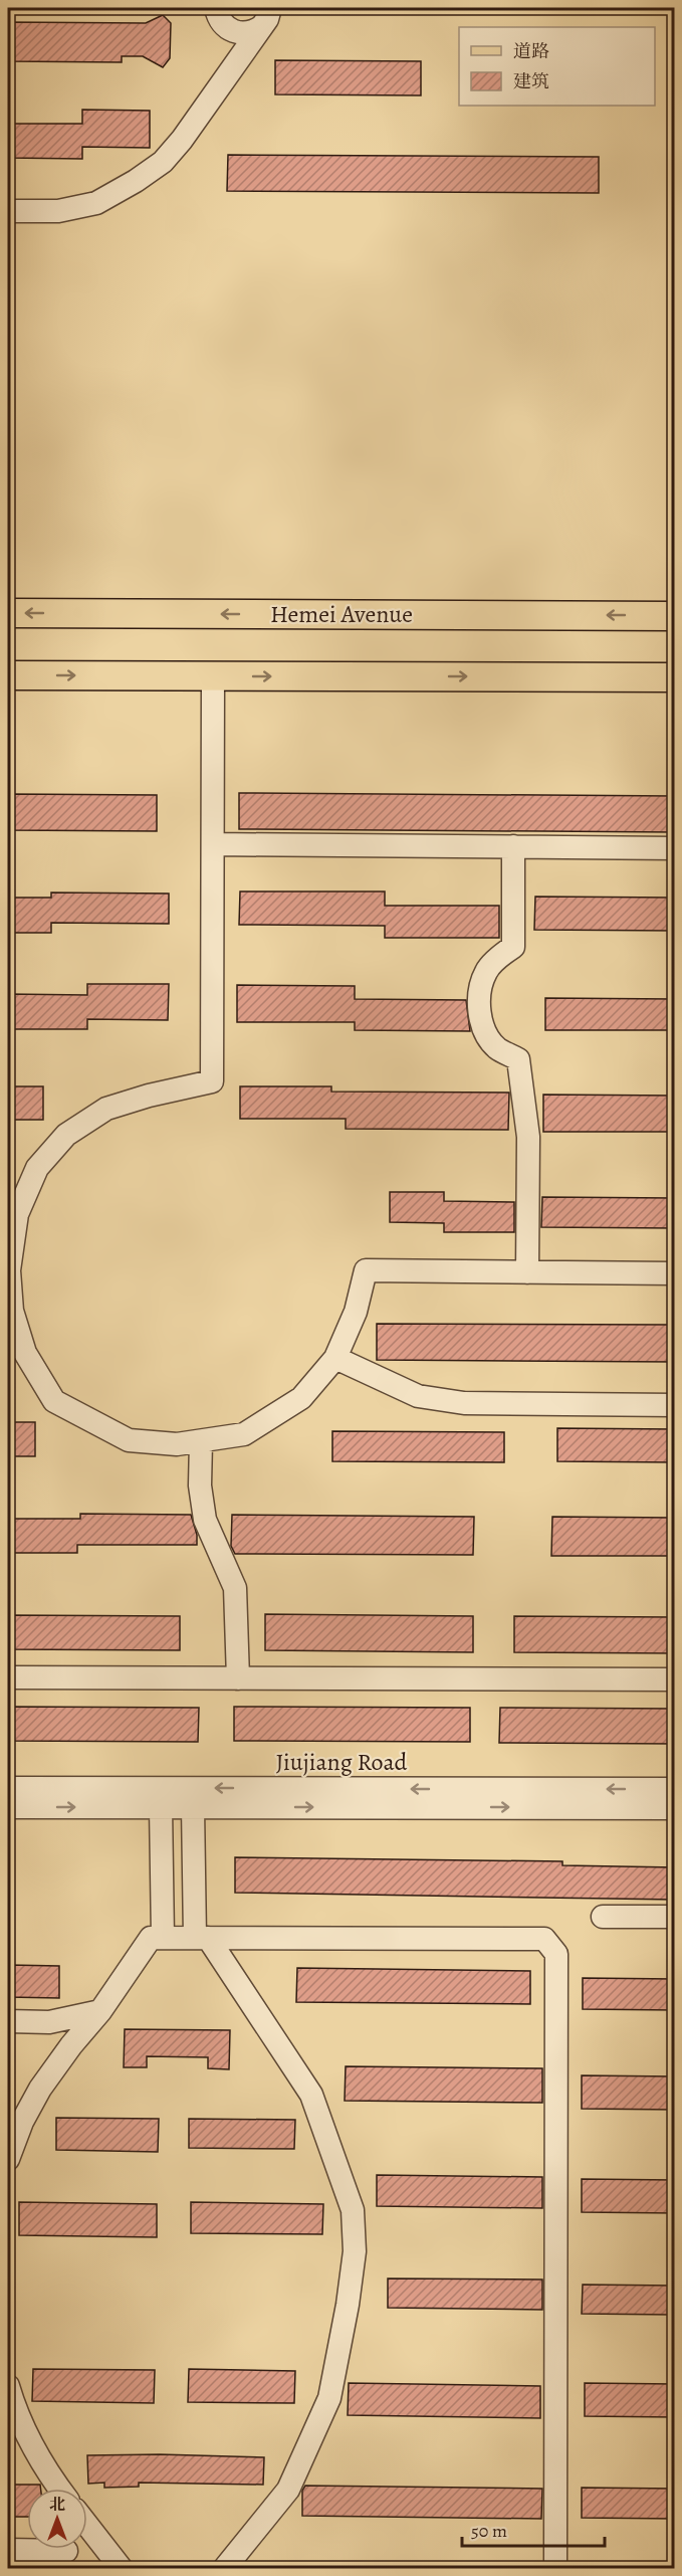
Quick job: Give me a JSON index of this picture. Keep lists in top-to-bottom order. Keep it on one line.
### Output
{"streets":{"main road":["Hemei Avenue"],"street":["Jiujiang Road"]},"legend":["道路","建筑"],"scale_bar":"50 m","north":"top"}
